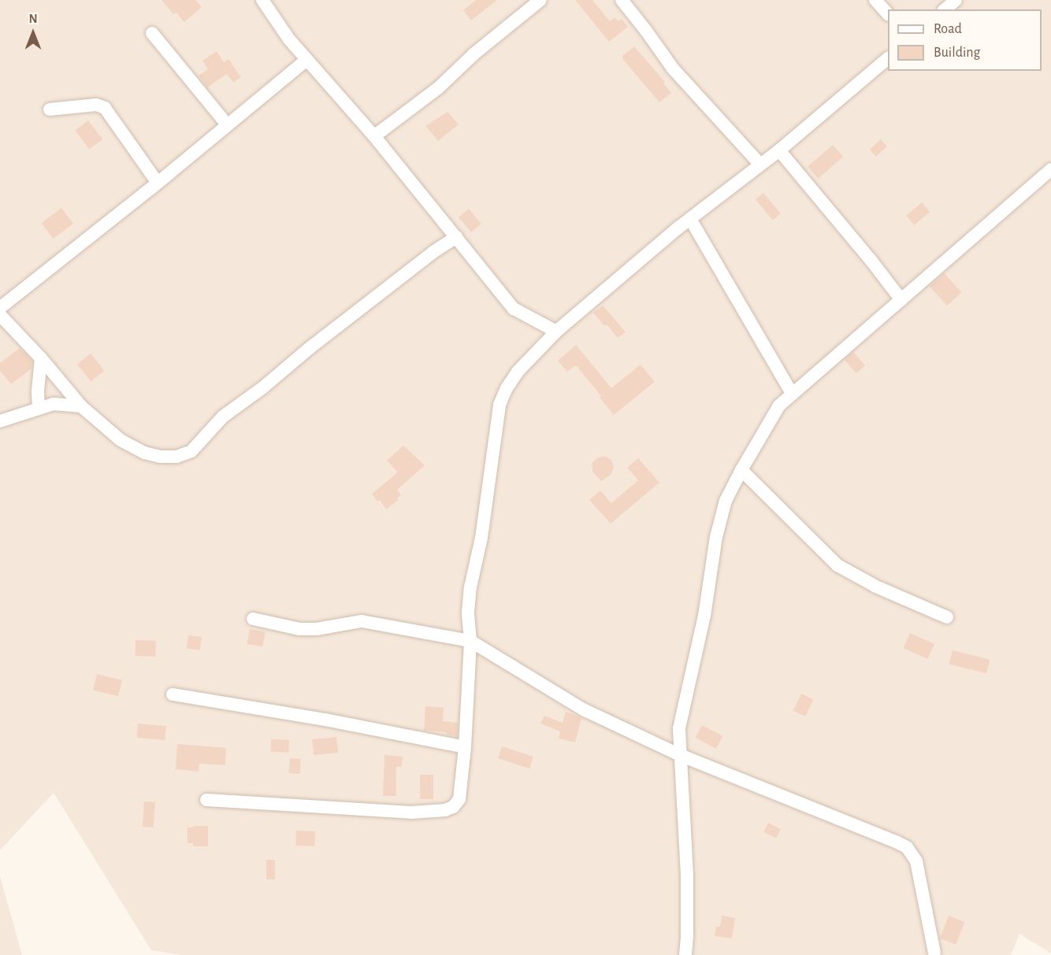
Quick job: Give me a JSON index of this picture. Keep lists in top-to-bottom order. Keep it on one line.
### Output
{"legend":["Road","Building"],"north":"top"}
